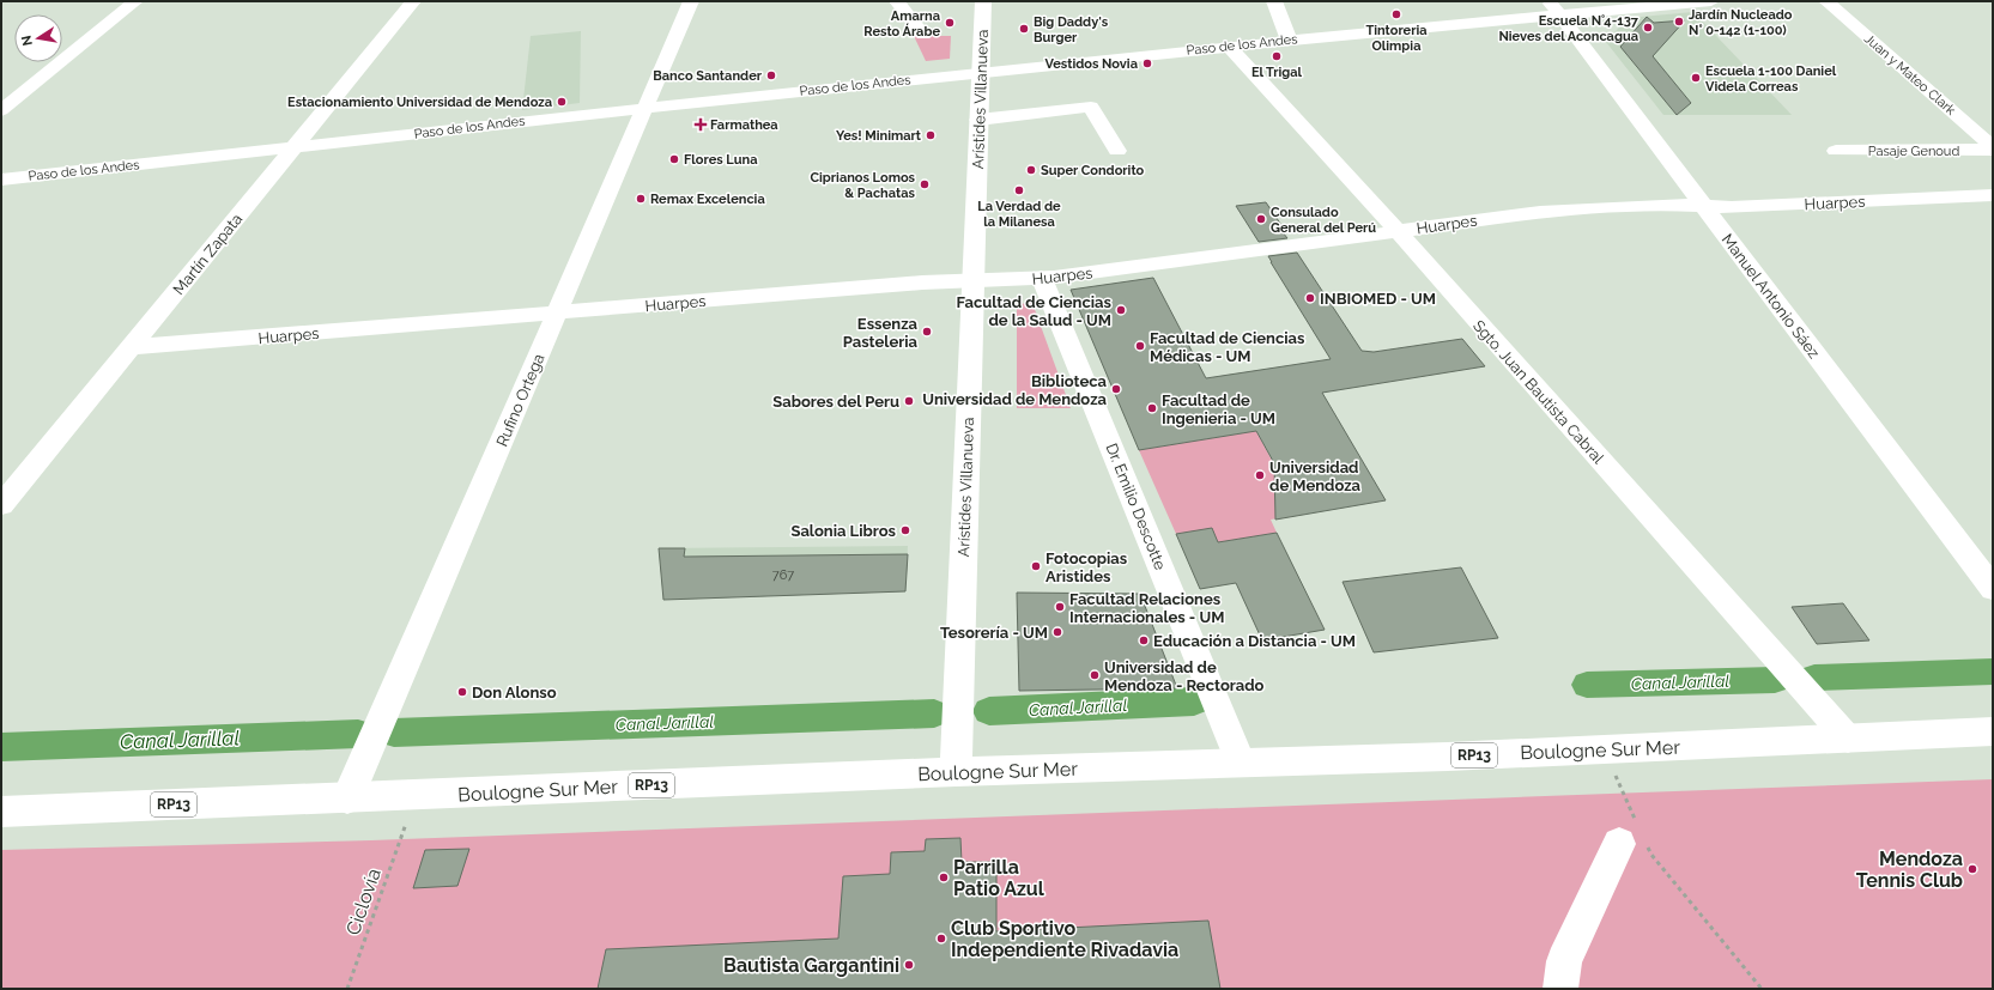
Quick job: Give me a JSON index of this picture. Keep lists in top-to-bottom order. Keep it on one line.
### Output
{"streets":{"street":["Paso de los Andes","Juan y Mateo Clark","Arístides Villanueva","Pasaje Genoud","Huarpes","Martín Zapata","Manuel Antonio Sáez","Sgto. Juan Bautista Cabral","Rufino Ortega","Dr. Emilio Descotte","Boulogne Sur Mer","RP13"],"path":["Ciclovía"]},"crossings":[["Paso de los Andes","Arístides Villanueva"],["Paso de los Andes","Martín Zapata"],["Paso de los Andes","Manuel Antonio Sáez"],["Paso de los Andes","Sgto. Juan Bautista Cabral"],["Paso de los Andes","Rufino Ortega"],["Juan y Mateo Clark","Pasaje Genoud"],["Arístides Villanueva","Huarpes"],["Arístides Villanueva","Boulogne Sur Mer"],["Huarpes","Martín Zapata"],["Huarpes","Manuel Antonio Sáez"],["Huarpes","Sgto. Juan Bautista Cabral"],["Huarpes","Rufino Ortega"],["Huarpes","Dr. Emilio Descotte"],["Sgto. Juan Bautista Cabral","Boulogne Sur Mer"],["Rufino Ortega","Boulogne Sur Mer"],["Dr. Emilio Descotte","Boulogne Sur Mer"]],"water":["Canal Jarillal"],"places":{"other":["Tintoreria Olimpia","Jardín Nucleado N° 0-142 (1-100)","Amarna Resto Árabe","Escuela N°4-137 Nieves del Aconcagua","Big Daddy's Burger","El Trigal","Vestidos Novia","Banco Santander","Escuela 1-100 Daniel Videla Correas","Estacionamiento Universidad de Mendoza","Yes! Minimart","Flores Luna","Super Condorito","Ciprianos Lomos & Pachatas","La Verdad de la Milanesa","Remax Excelencia","Consulado General del Perú","INBIOMED - UM","Facultad de Ciencias de la Salud - UM","Essenza Pasteleria","Facultad de Ciencias Médicas - UM","Biblioteca Universidad de Mendoza","Sabores del Peru","Facultad de Ingenieria - UM","Universidad de Mendoza","Salonia Libros","Fotocopias Aristides","Facultad Relaciones Internacionales - UM","Tesorería - UM","Educación a Distancia - UM","Universidad de Mendoza - Rectorado","Don Alonso","Mendoza Tennis Club","Parrilla Patio Azul","Club Sportivo Independiente Rivadavia","Bautista Gargantini"],"health":["Farmathea"]},"house_numbers":["767"],"north":"left"}
